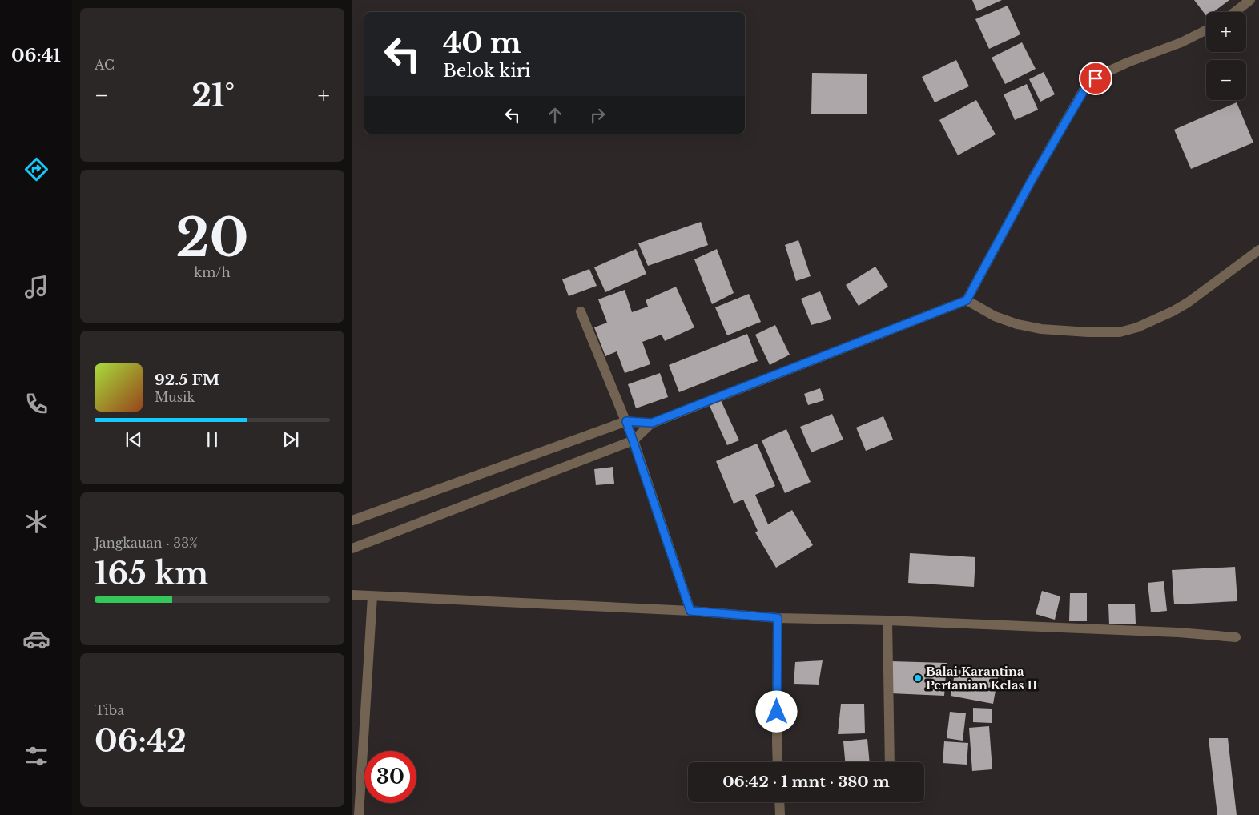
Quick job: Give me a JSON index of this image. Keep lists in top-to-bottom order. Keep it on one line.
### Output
{"places":["Balai Karantina Pertanian Kelas II"],"page":{"tabs":"06:41","tile":["AC",["20","km/h"],["Jangkauan · 33%","165 km"],["Tiba","06:42"]],"map_buttons":["+","−"],"turn":["40 m","Belok kiri"],"heat":["−","21°","+"],"song":["92.5 FM","Musik"],"limit":"30","trip":"06:42 · 1 mnt · 380 m"}}
